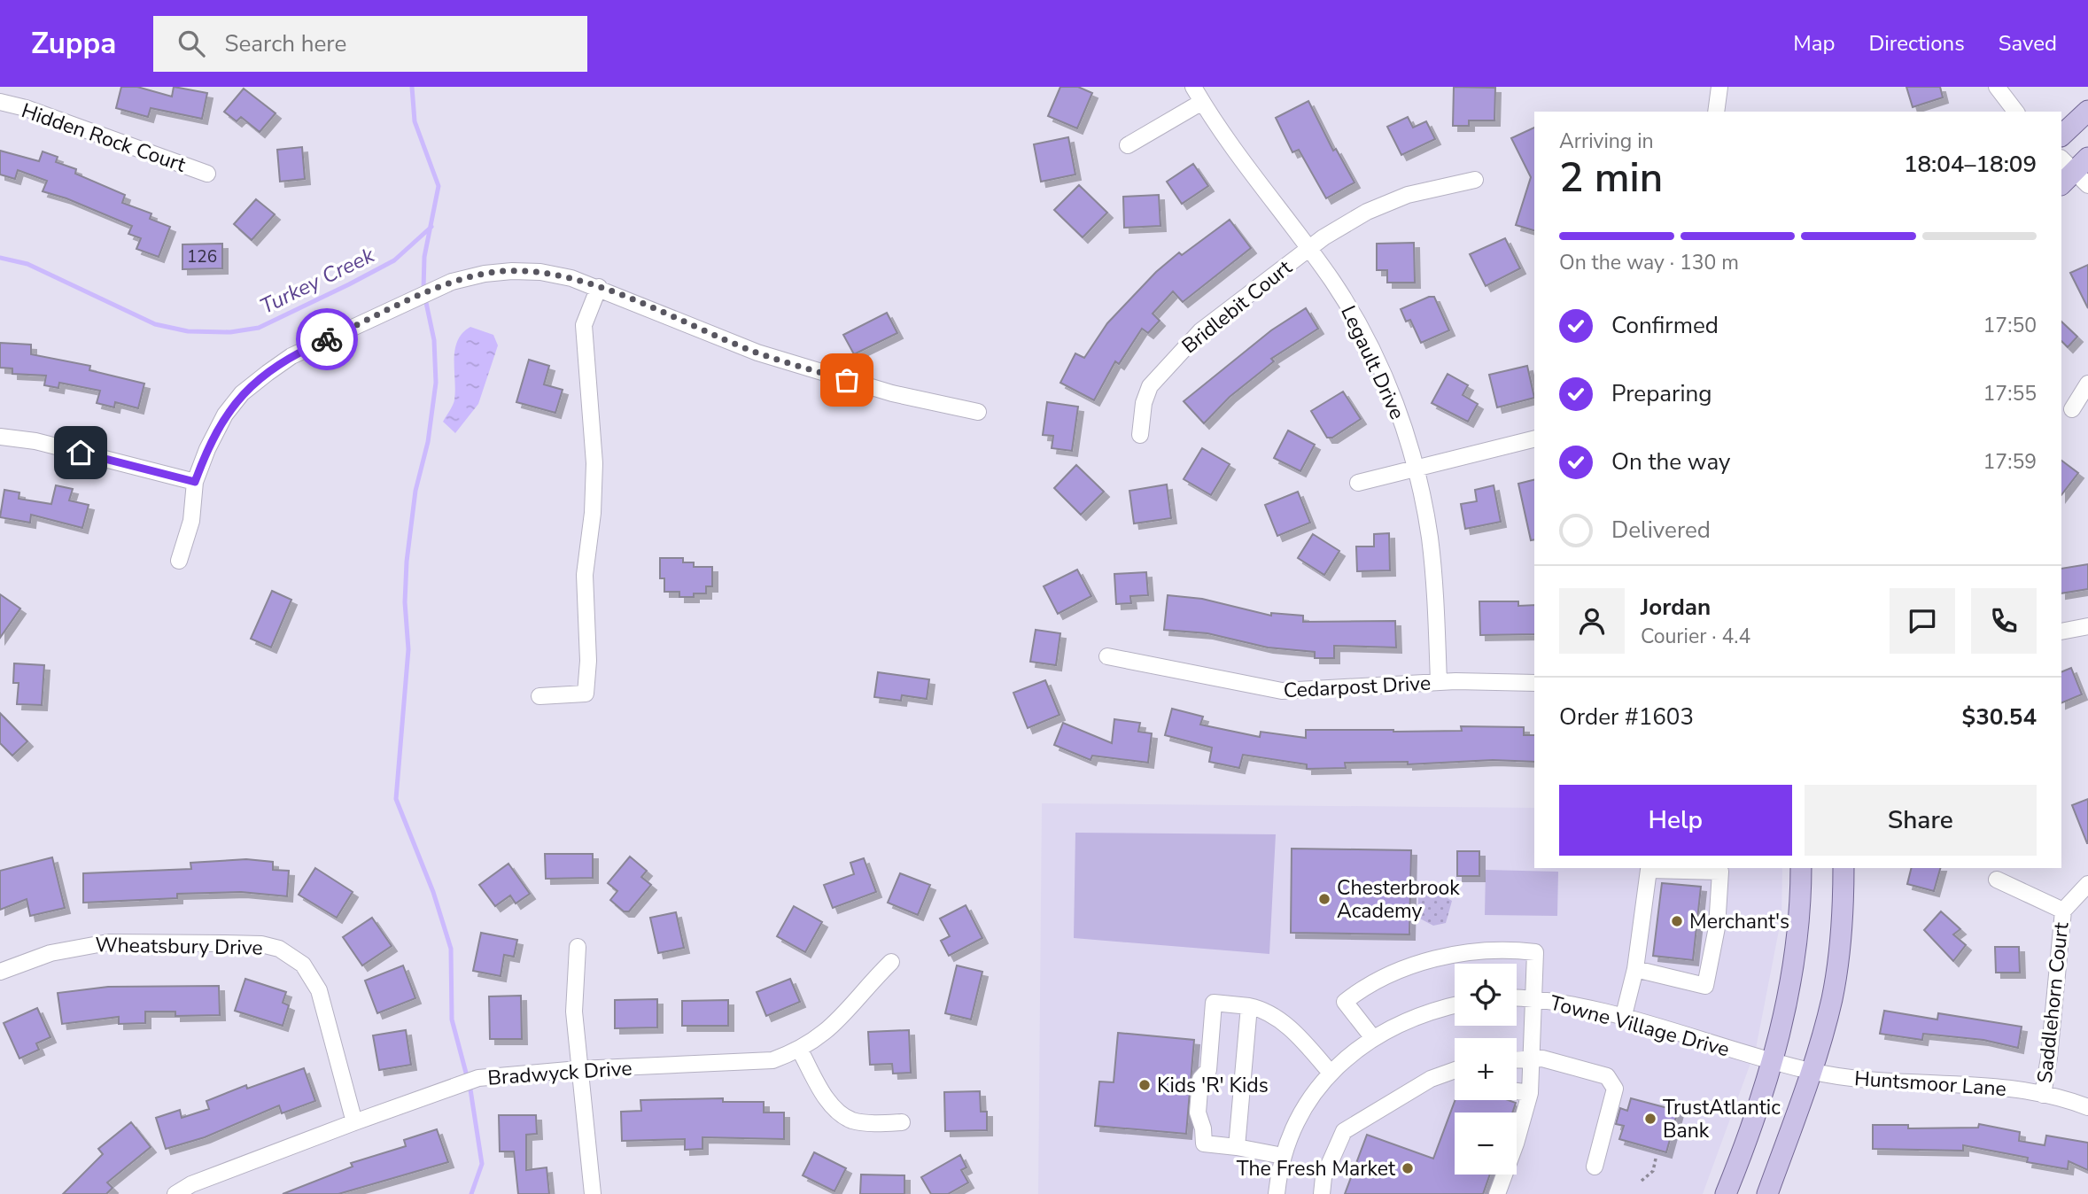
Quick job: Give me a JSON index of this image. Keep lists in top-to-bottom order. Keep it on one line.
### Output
{"streets":{"street":["Hidden Rock Court","Bridlebit Court","Legault Drive","Cedarpost Drive","Wheatsbury Drive","Saddlehorn Court","Towne Village Drive","Bradwyck Drive","Huntsmoor Lane"]},"crossings":[["Bridlebit Court","Legault Drive"],["Legault Drive","Cedarpost Drive"],["Wheatsbury Drive","Bradwyck Drive"],["Saddlehorn Court","Huntsmoor Lane"],["Towne Village Drive","Huntsmoor Lane"]],"water":["Turkey Creek"],"places":["Chesterbrook Academy","Merchant's","Kids 'R' Kids","TrustAtlantic Bank","The Fresh Market"],"house_numbers":["126"],"page":{"header":"Zuppa","search":"Search here","nav":["Map","Directions","Saved"],"heading":["2 min","Arriving in","18:04–18:09"],"panel":["Jordan","Courier · 4.4","Order #1603","$30.54"],"bar":"On the way · 130 m","list":[["Confirmed","17:50"],["Preparing","17:55"],["On the way","17:59"],"Delivered"],"buttons":["Help","Share"],"map_buttons":["+","−"]}}
